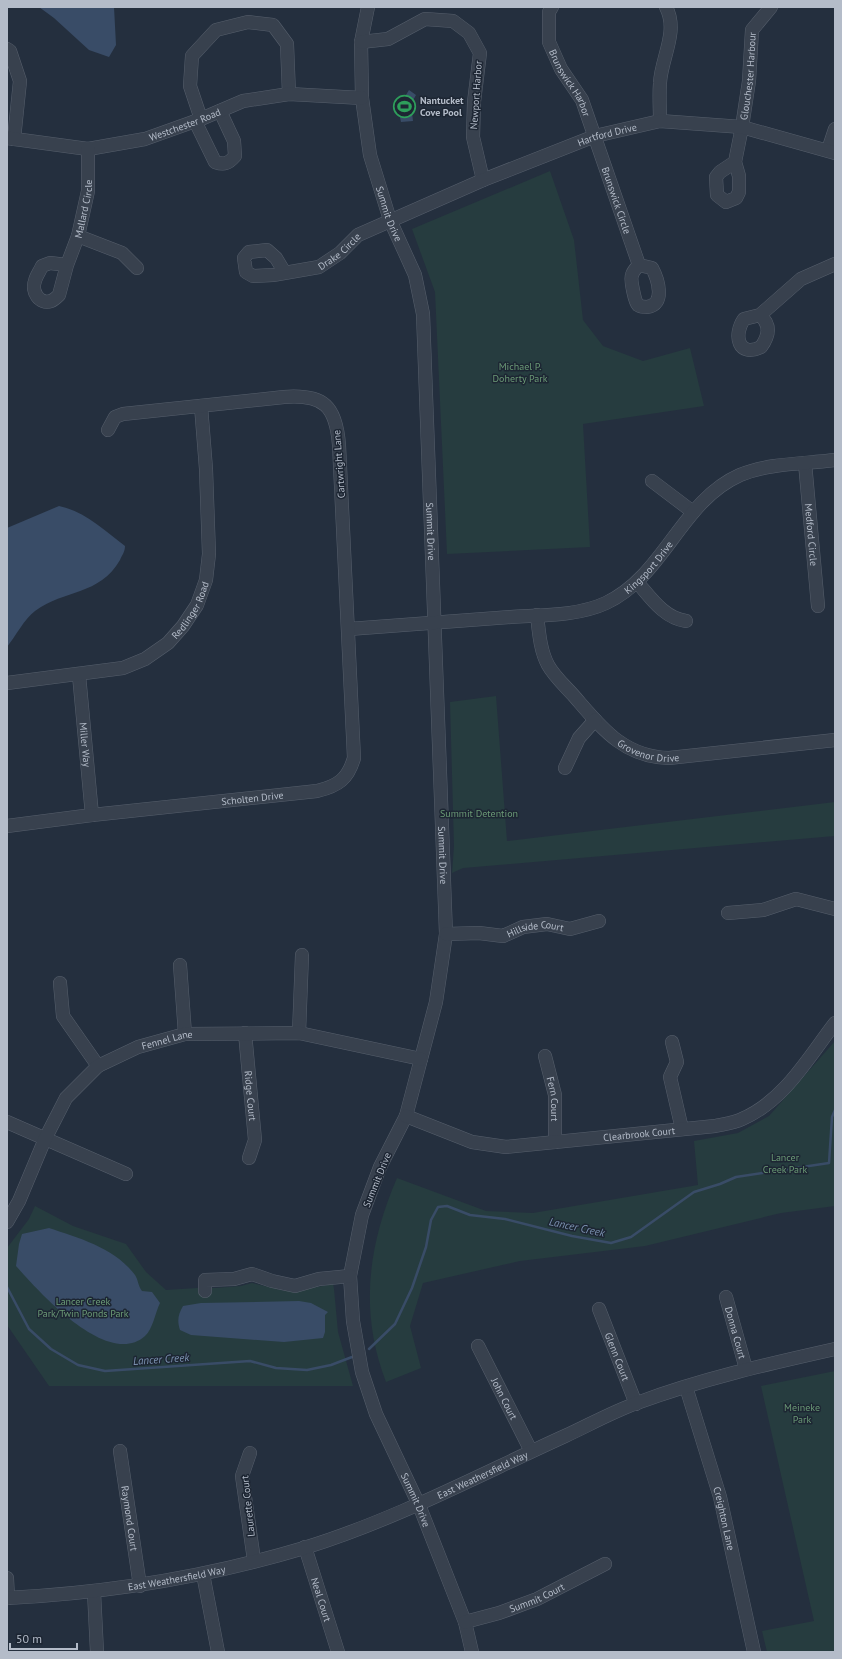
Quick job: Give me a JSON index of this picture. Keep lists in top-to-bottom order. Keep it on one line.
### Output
{"streets":{"street":["Glouchester Harbour","Brunswick Harbor","Newport Harbor","Westchester Road","Hartford Drive","Brunswick Circle","Mallard Circle","Summit Drive","Drake Circle","Cartwright Lane","Medford Circle","Kingsport Drive","Redlinger Road","Miller Way","Grovenor Drive","Scholten Drive","Hillside Court","Fennel Lane","Ridge Court","Fern Court","Clearbrook Court","Donna Court","Glenn Court","John Court","East Weathersfield Way","Laurette Court","Raymond Court","Creighton Lane","Summit Court","Neal Court"]},"crossings":[["Glouchester Harbour","Hartford Drive"],["Brunswick Harbor","Hartford Drive"],["Brunswick Harbor","Brunswick Circle"],["Newport Harbor","Hartford Drive"],["Newport Harbor","Summit Drive"],["Westchester Road","Mallard Circle"],["Westchester Road","Summit Drive"],["Hartford Drive","Brunswick Circle"],["Hartford Drive","Summit Drive"],["Hartford Drive","Drake Circle"],["Summit Drive","Drake Circle"],["Summit Drive","Kingsport Drive"],["Summit Drive","Hillside Court"],["Summit Drive","Fennel Lane"],["Summit Drive","Clearbrook Court"],["Summit Drive","East Weathersfield Way"],["Summit Drive","Summit Court"],["Cartwright Lane","Kingsport Drive"],["Cartwright Lane","Redlinger Road"],["Cartwright Lane","Scholten Drive"],["Medford Circle","Kingsport Drive"],["Kingsport Drive","Grovenor Drive"],["Kingsport Drive","Scholten Drive"],["Redlinger Road","Miller Way"],["Miller Way","Scholten Drive"],["Fennel Lane","Ridge Court"],["Fern Court","Clearbrook Court"],["Donna Court","East Weathersfield Way"],["Glenn Court","East Weathersfield Way"],["John Court","East Weathersfield Way"],["East Weathersfield Way","Laurette Court"],["East Weathersfield Way","Raymond Court"],["East Weathersfield Way","Creighton Lane"],["East Weathersfield Way","Neal Court"]],"water":["Lancer Creek"],"parks":["Michael P. Doherty Park","Summit Detention","Lancer Creek Park","Lancer Creek Park/Twin Ponds Park","Meineke Park"],"places":{"sports":["Nantucket Cove Pool"]},"scale_bar":"50 m"}
